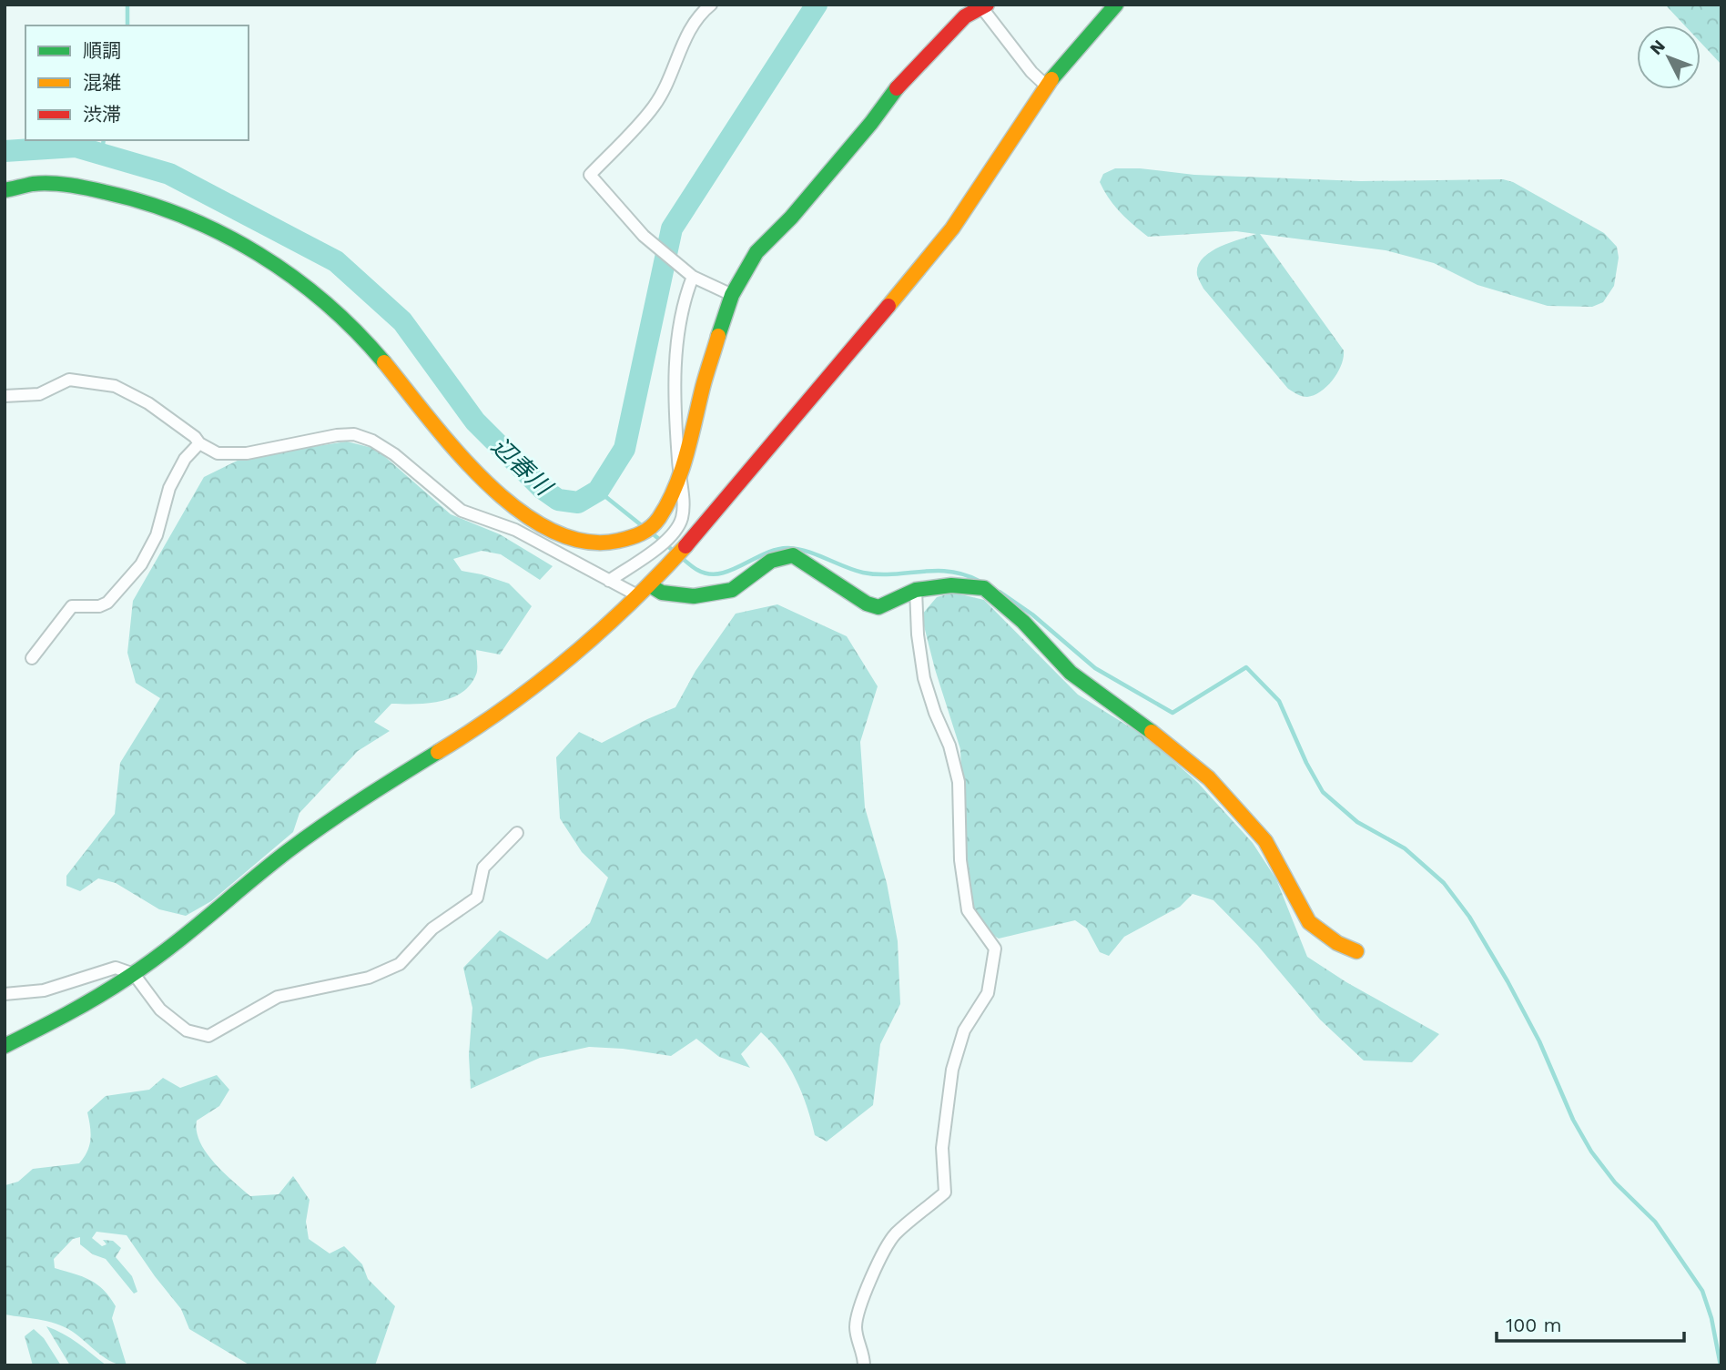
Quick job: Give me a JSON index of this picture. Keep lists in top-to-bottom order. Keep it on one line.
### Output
{"water":["辺春川"],"legend":["順調","混雑","渋滞"],"scale_bar":"100 m","north":"top left"}
